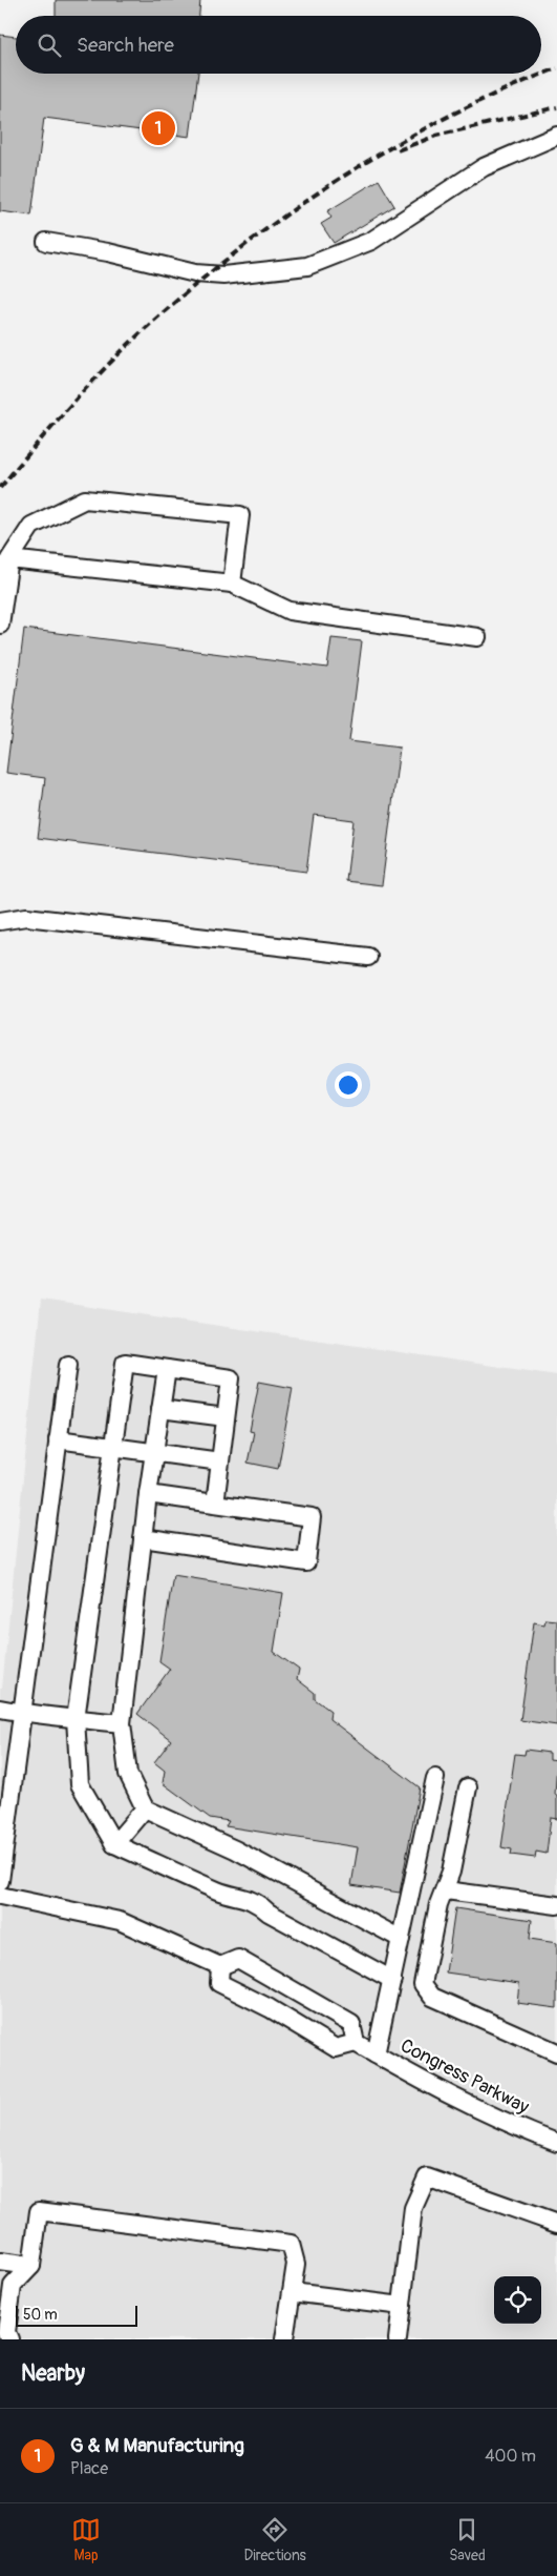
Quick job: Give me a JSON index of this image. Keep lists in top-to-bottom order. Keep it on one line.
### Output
{"streets":{"street":["Congress Parkway"]},"scale_bar":"50 m","page":{"search":"Search here","pins":"1","scale":"50 m","heading":"Nearby","list":[{"mark":"1","name":"G & M Manufacturing","note":"Place","value":"400 m"}],"nav":["Map","Directions","Saved"]}}
